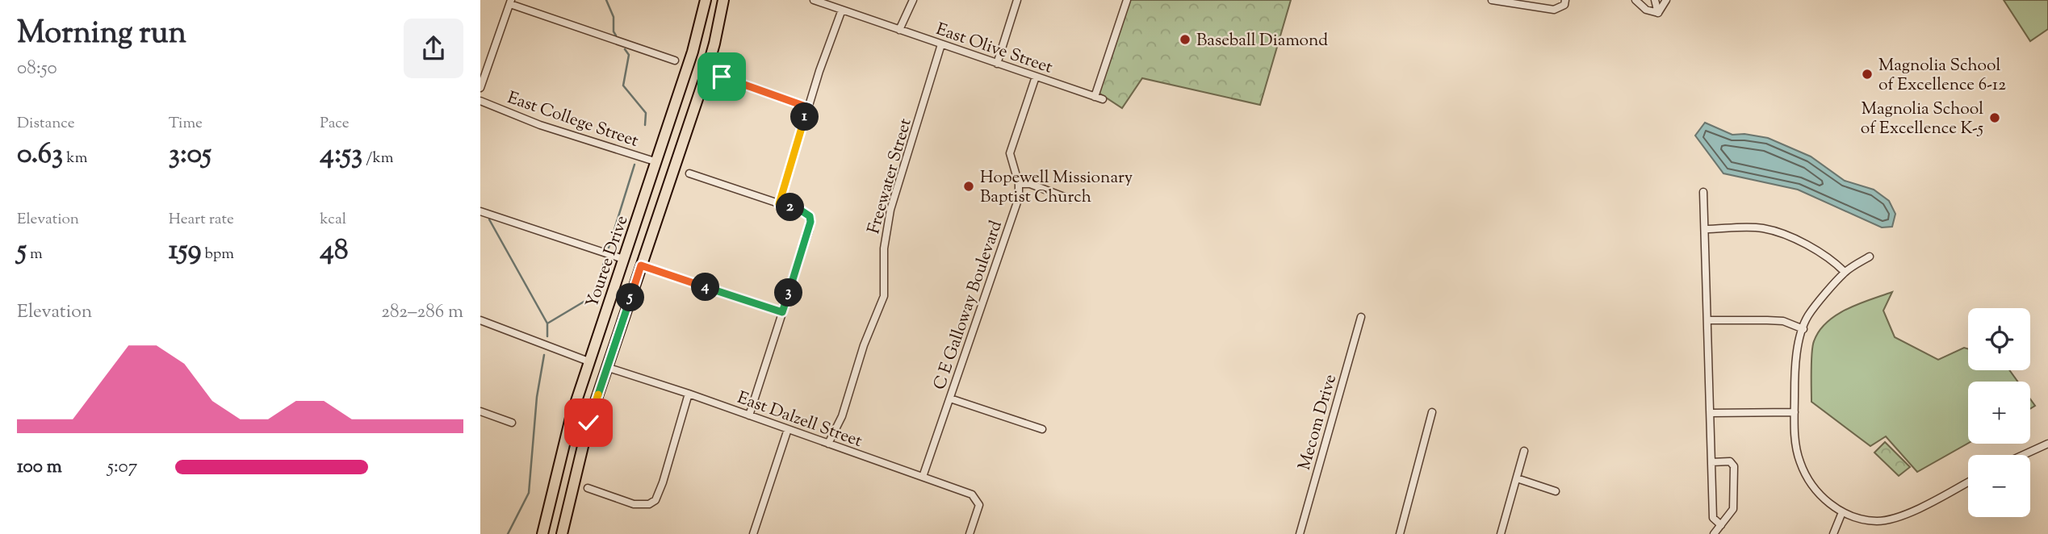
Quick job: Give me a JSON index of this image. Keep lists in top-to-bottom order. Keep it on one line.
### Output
{"streets":{"main road":["Youree Drive"],"street":["East Olive Street","East College Street","Freewater Street","C E Galloway Boulevard","East Dalzell Street","Mecom Drive"]},"crossings":[["East Olive Street","Freewater Street"],["East Olive Street","C E Galloway Boulevard"],["East College Street","Youree Drive"],["Freewater Street","East Dalzell Street"],["Youree Drive","East Dalzell Street"],["C E Galloway Boulevard","East Dalzell Street"]],"places":["Baseball Diamond","Magnolia School of Excellence 6-12","Magnolia School of Excellence K-5","Hopewell Missionary Baptist Church"],"page":{"heading":["Morning run","08:50"],"stats":[["Distance","0.63 km"],["Time","3:05"],["Pace","4:53 /km"],["Elevation","5 m"],["Heart rate","159 bpm"],["kcal","48"]],"pins":["1","2","4","3","5"],"chart":["Elevation","282–286 m"],"map_buttons":["+","−"],"list":[{"name":"100 m","note":"5:07"}]}}
